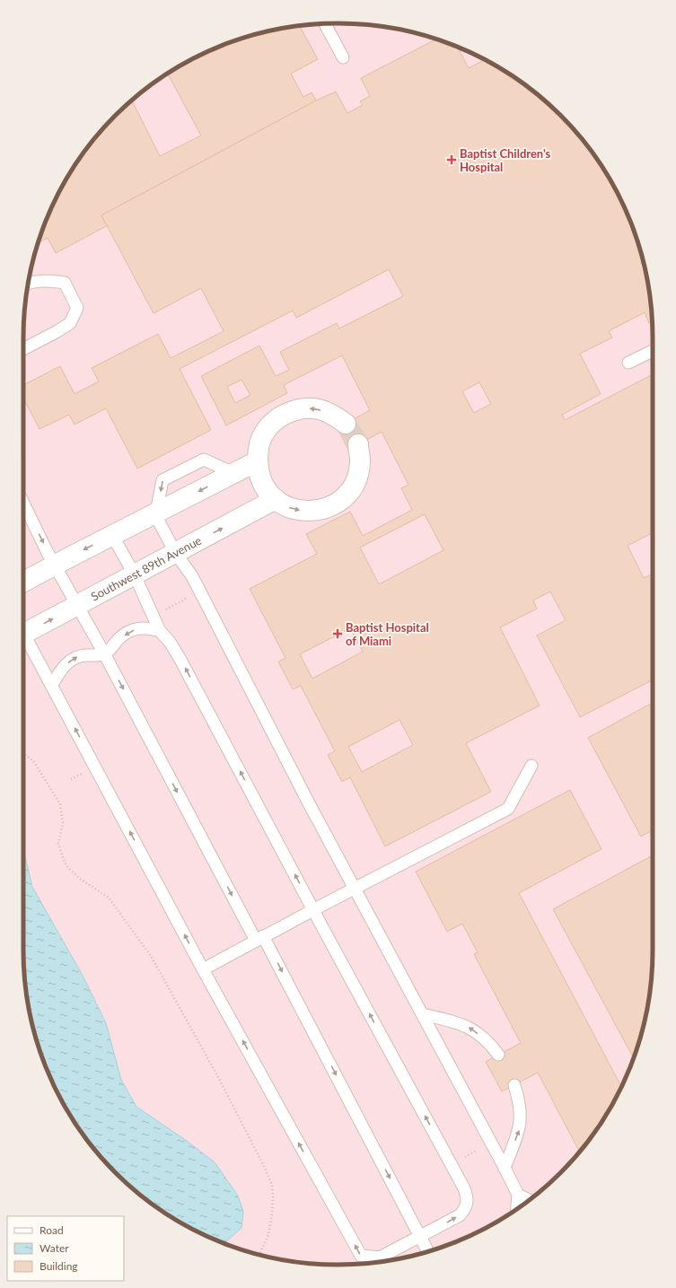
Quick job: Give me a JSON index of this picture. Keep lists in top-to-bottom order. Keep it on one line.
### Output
{"streets":{"street":["Southwest 89th Avenue"]},"places":{"health":["Baptist Children's Hospital","Baptist Hospital of Miami"]},"legend":["Road","Water","Building"]}
